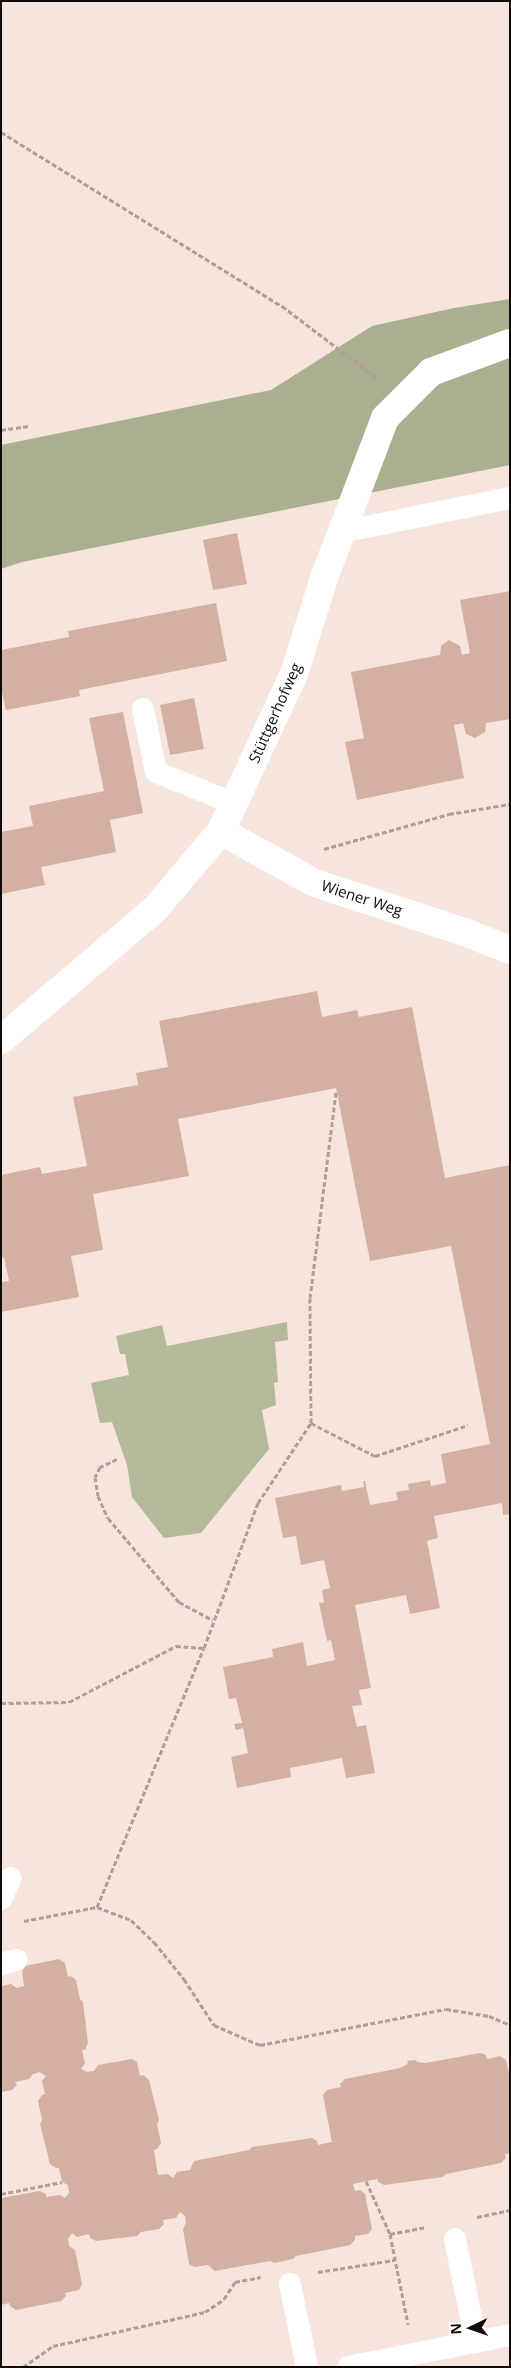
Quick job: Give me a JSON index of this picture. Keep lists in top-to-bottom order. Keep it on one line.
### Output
{"streets":{"street":["Stüttgerhofweg","Wiener Weg"]},"crossings":[["Stüttgerhofweg","Wiener Weg"]],"north":"left"}
